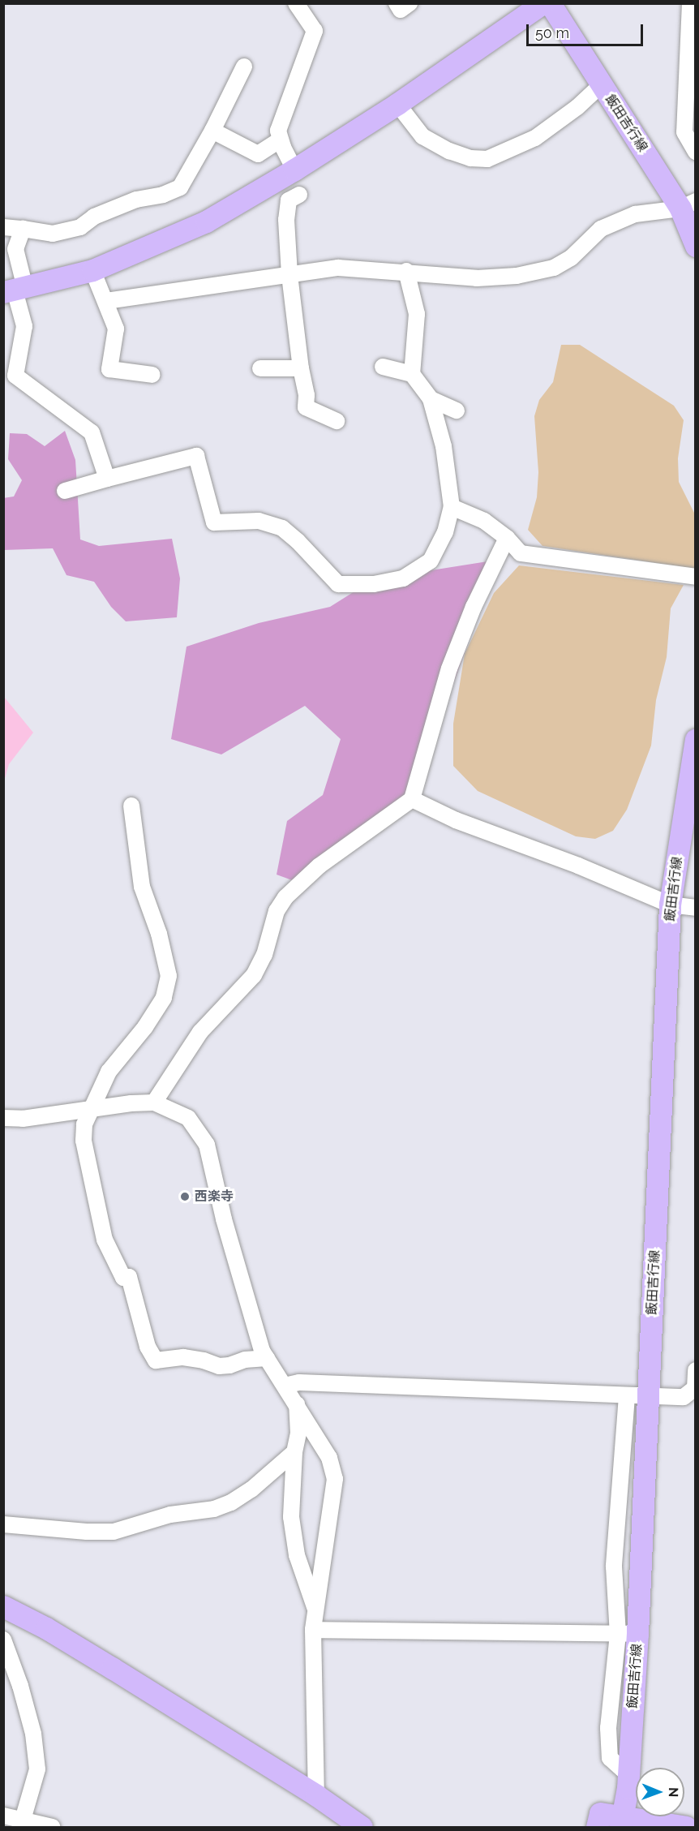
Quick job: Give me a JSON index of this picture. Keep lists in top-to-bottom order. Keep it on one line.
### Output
{"streets":{"main road":["飯田吉行線"]},"places":["西楽寺"],"scale_bar":"50 m","north":"right"}
